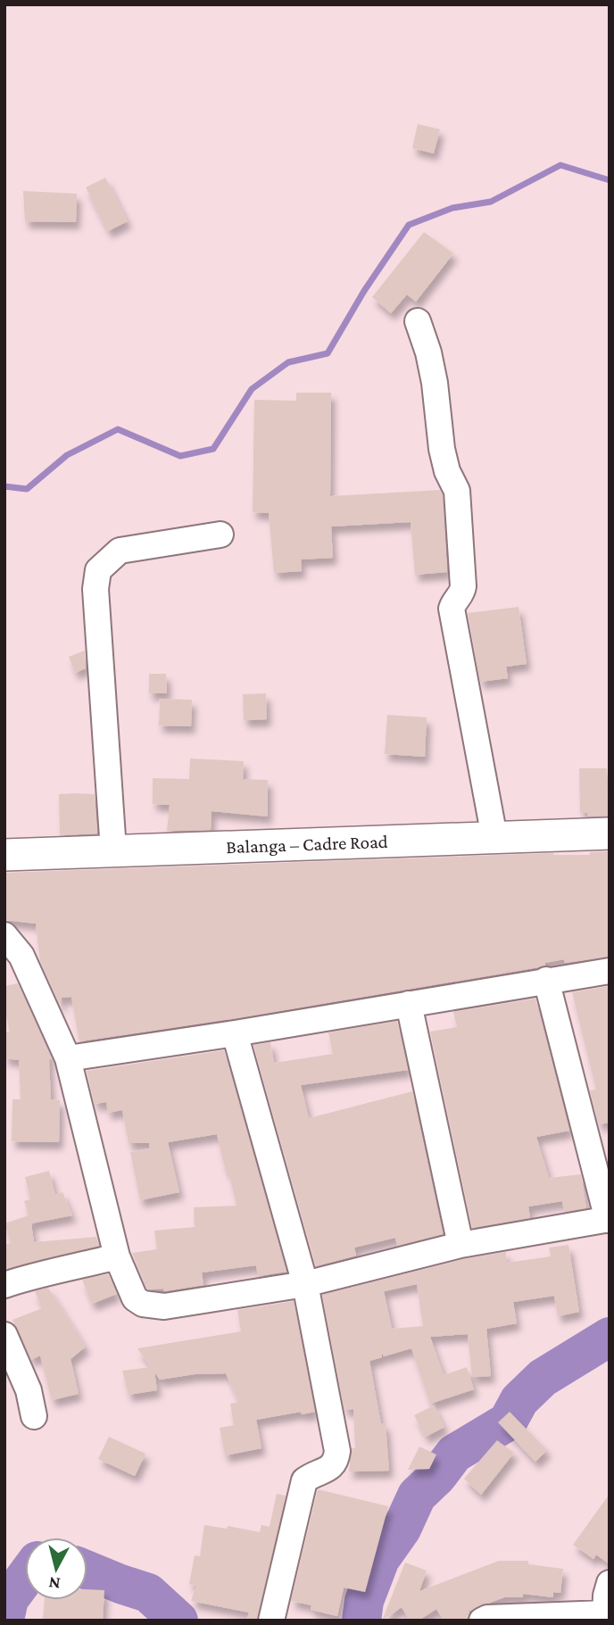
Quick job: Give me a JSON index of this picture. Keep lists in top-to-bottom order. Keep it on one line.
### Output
{"streets":{"street":["Balanga – Cadre Road"]},"north":"bottom"}
